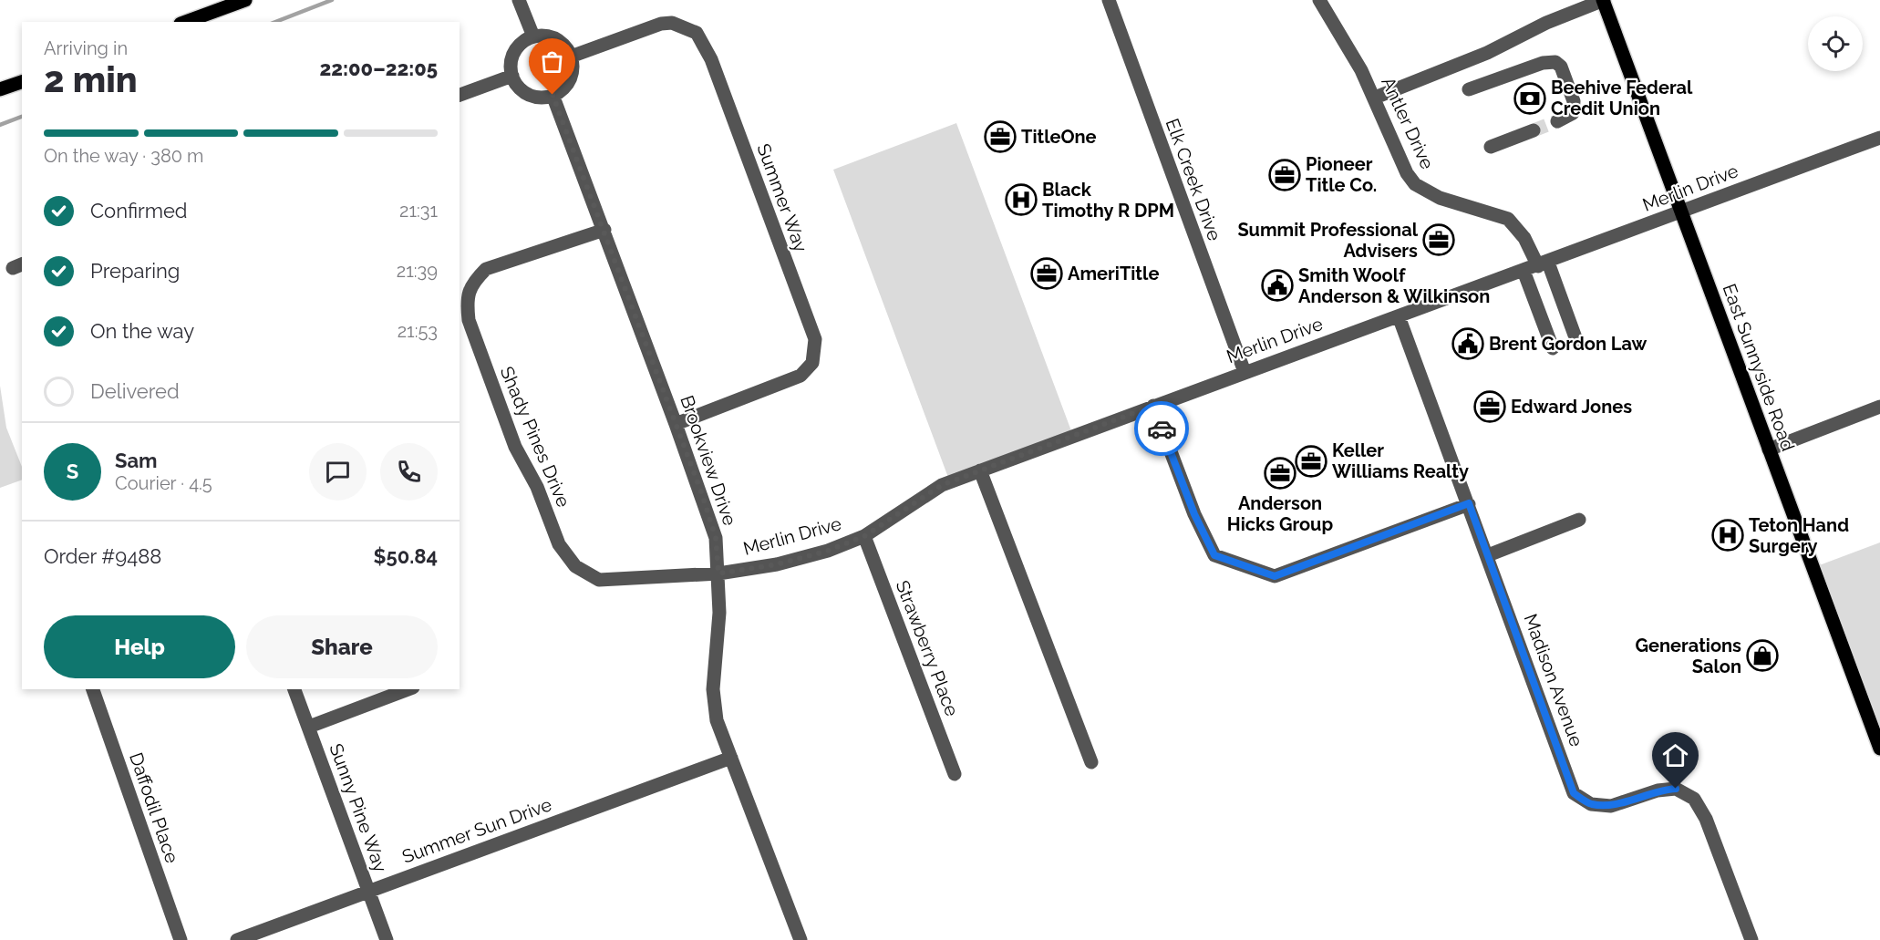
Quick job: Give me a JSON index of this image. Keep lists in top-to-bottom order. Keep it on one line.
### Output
{"streets":{"main road":["East Sunnyside Road"],"street":["Antler Drive","Elk Creek Drive","Merlin Drive","Summer Way","Shady Pines Drive","Brookview Drive","Strawberry Place","Madison Avenue","Daffodil Place","Sunny Pine Way","Summer Sun Drive"]},"crossings":[["Antler Drive","Merlin Drive"],["Elk Creek Drive","Merlin Drive"],["Merlin Drive","East Sunnyside Road"],["Merlin Drive","Shady Pines Drive"],["Merlin Drive","Brookview Drive"],["Merlin Drive","Strawberry Place"],["Merlin Drive","Madison Avenue"],["Summer Way","Brookview Drive"],["Shady Pines Drive","Brookview Drive"],["Brookview Drive","Summer Sun Drive"],["Sunny Pine Way","Summer Sun Drive"]],"places":{"bank":["Beehive Federal Credit Union"],"office":["TitleOne","Pioneer Title Co.","Summit Professional Advisers","AmeriTitle","Edward Jones","Keller Williams Realty","Anderson Hicks Group"],"hospital":["Black Timothy R DPM","Teton Hand Surgery"],"public building":["Smith Woolf Anderson & Wilkinson","Brent Gordon Law"],"shop":["Generations Salon"]},"page":{"heading":["2 min","Arriving in","22:00–22:05"],"panel":["Sam","Courier · 4.5","Order #9488","$50.84"],"bar":"On the way · 380 m","list":[["Confirmed","21:31"],["Preparing","21:39"],["On the way","21:53"],"Delivered"],"round":"S","buttons":["Help","Share"]}}
